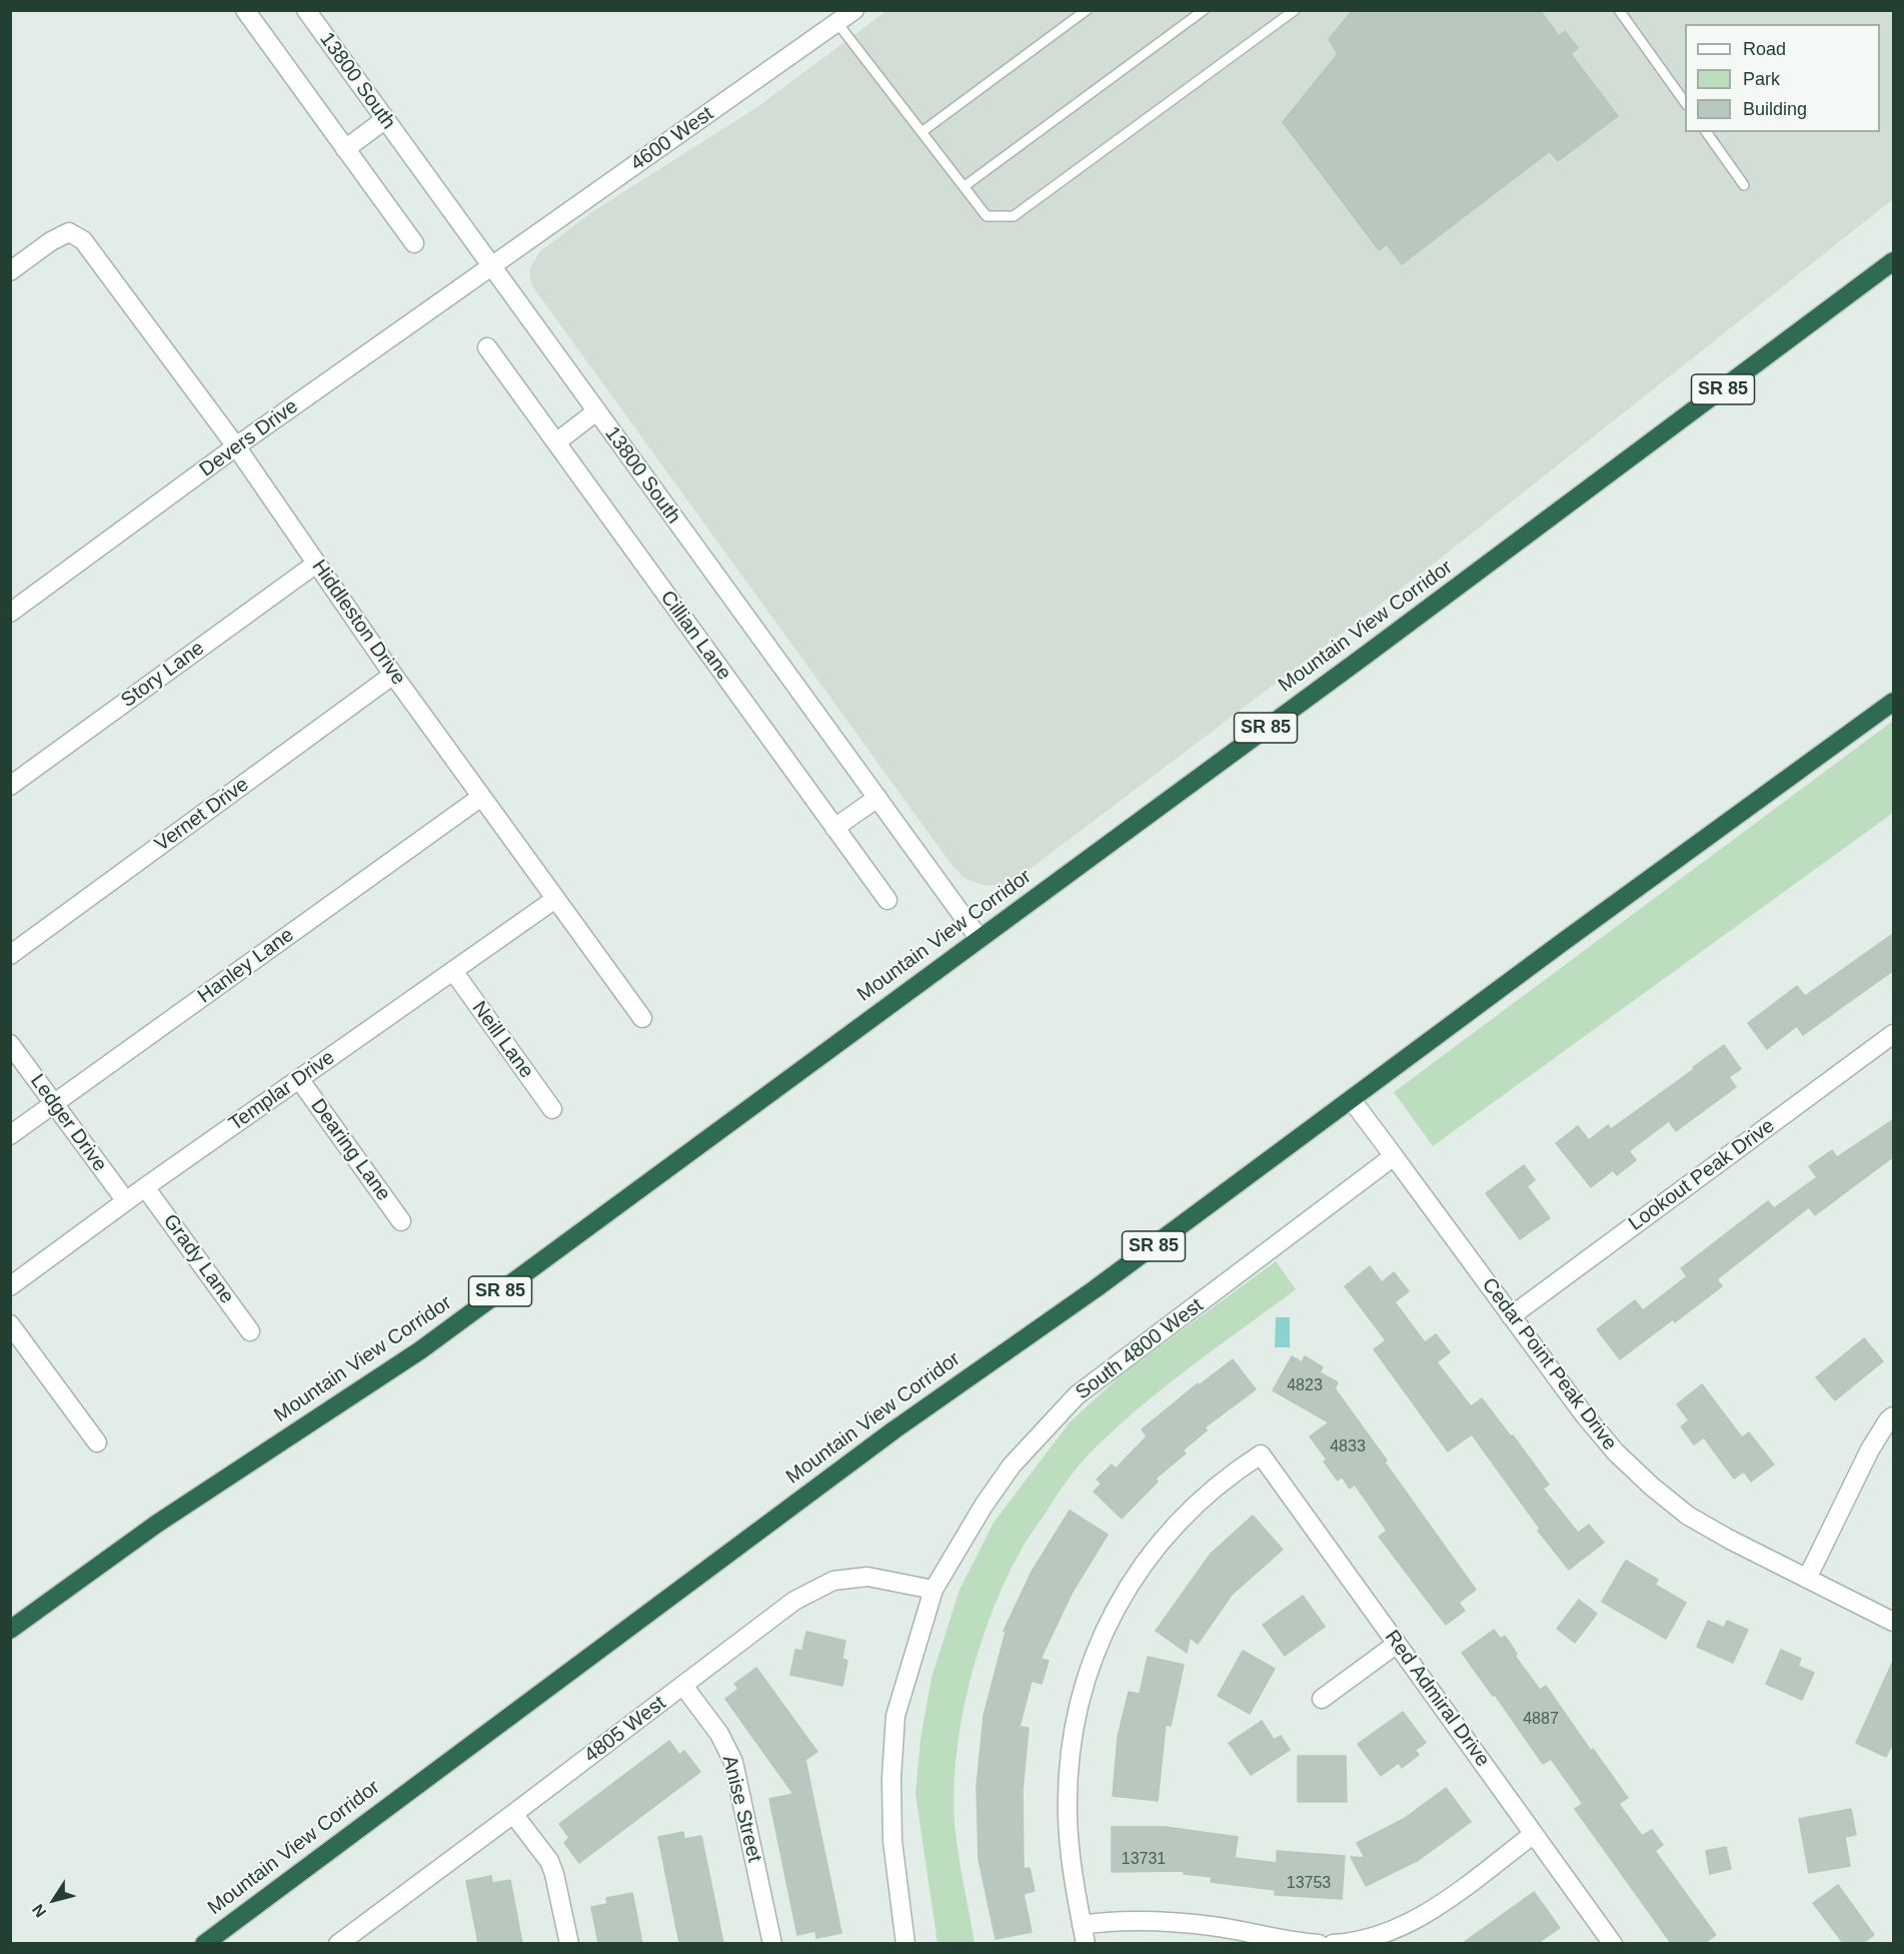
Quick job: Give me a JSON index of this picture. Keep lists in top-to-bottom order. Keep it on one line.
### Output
{"streets":{"highway":["SR 85","Mountain View Corridor"],"street":["13800 South","4600 West","Devers Drive","Hiddleston Drive","Cillian Lane","Story Lane","Vernet Drive","Hanley Lane","Neill Lane","Templar Drive","Ledger Drive","Dearing Lane","Lookout Peak Drive","Grady Lane","South 4800 West","Cedar Point Peak Drive","Red Admiral Drive","4805 West","Anise Street"]},"crossings":[["13800 South","4600 West"],["13800 South","Devers Drive"],["13800 South","Mountain View Corridor"],["4600 West","Devers Drive"],["Devers Drive","Hiddleston Drive"],["Hiddleston Drive","Story Lane"],["Hiddleston Drive","Vernet Drive"],["Hiddleston Drive","Hanley Lane"],["Hiddleston Drive","Templar Drive"],["Mountain View Corridor","Cedar Point Peak Drive"],["Hanley Lane","Ledger Drive"],["Neill Lane","Templar Drive"],["Templar Drive","Ledger Drive"],["Templar Drive","Dearing Lane"],["Templar Drive","Grady Lane"],["Lookout Peak Drive","Cedar Point Peak Drive"],["South 4800 West","Cedar Point Peak Drive"],["South 4800 West","4805 West"],["4805 West","Anise Street"]],"house_numbers":["4823","4833","4887","13731","13753"],"legend":["Road","Park","Building"],"north":"bottom left"}
